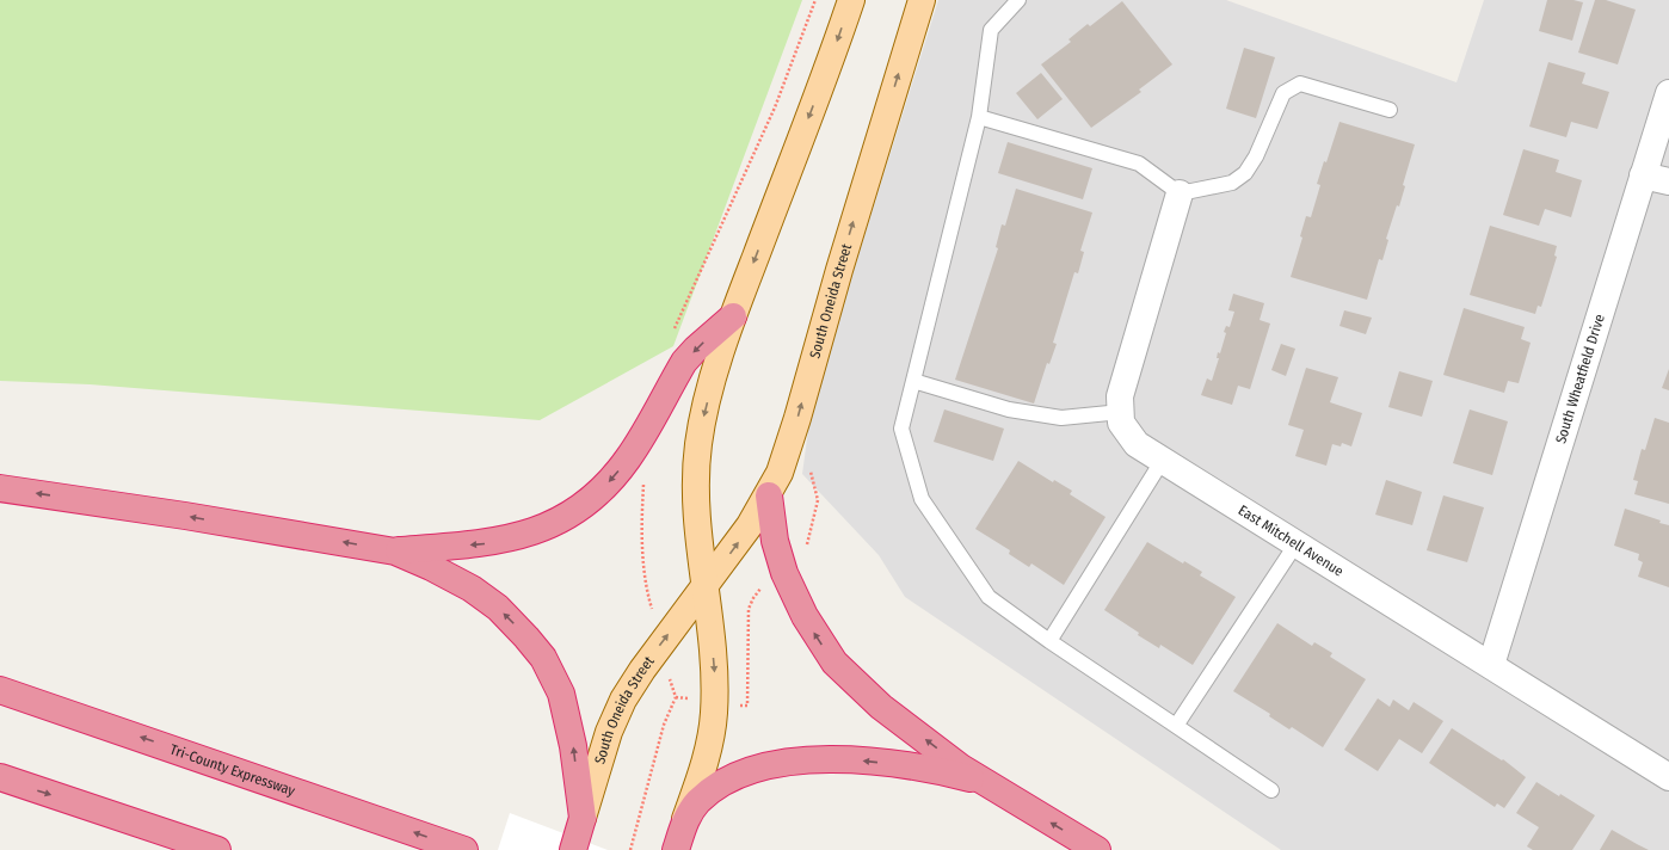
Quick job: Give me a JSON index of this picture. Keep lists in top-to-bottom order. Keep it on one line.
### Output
{"streets":{"highway":["South Oneida Street","Tri-County Expressway"],"street":["South Wheatfield Drive","East Mitchell Avenue"]},"crossings":[["South Wheatfield Drive","East Mitchell Avenue"]]}
